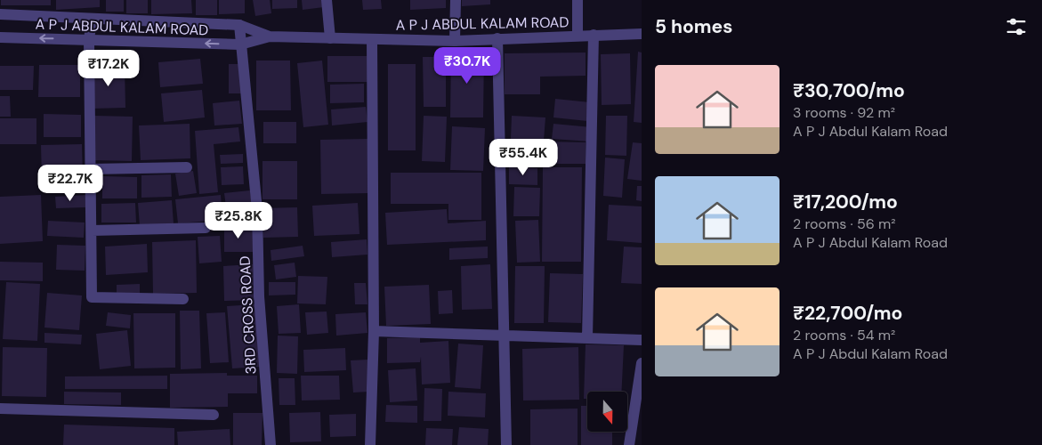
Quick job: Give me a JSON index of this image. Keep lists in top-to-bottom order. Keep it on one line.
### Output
{"streets":{"street":["A P J ABDUL KALAM ROAD","3RD CROSS ROAD"]},"crossings":[["A P J ABDUL KALAM ROAD","3RD CROSS ROAD"]],"north":"bottom","page":{"heading":"5 homes","price":["₹30.7K","₹17.2K","₹55.4K","₹22.7K","₹25.8K"],"list":[{"name":"₹30,700/mo","note":"3 rooms · 92 m² · A P J Abdul Kalam Road"},{"name":"₹17,200/mo","note":"2 rooms · 56 m² · A P J Abdul Kalam Road"},{"name":"₹22,700/mo","note":"2 rooms · 54 m² · A P J Abdul Kalam Road"}]}}
